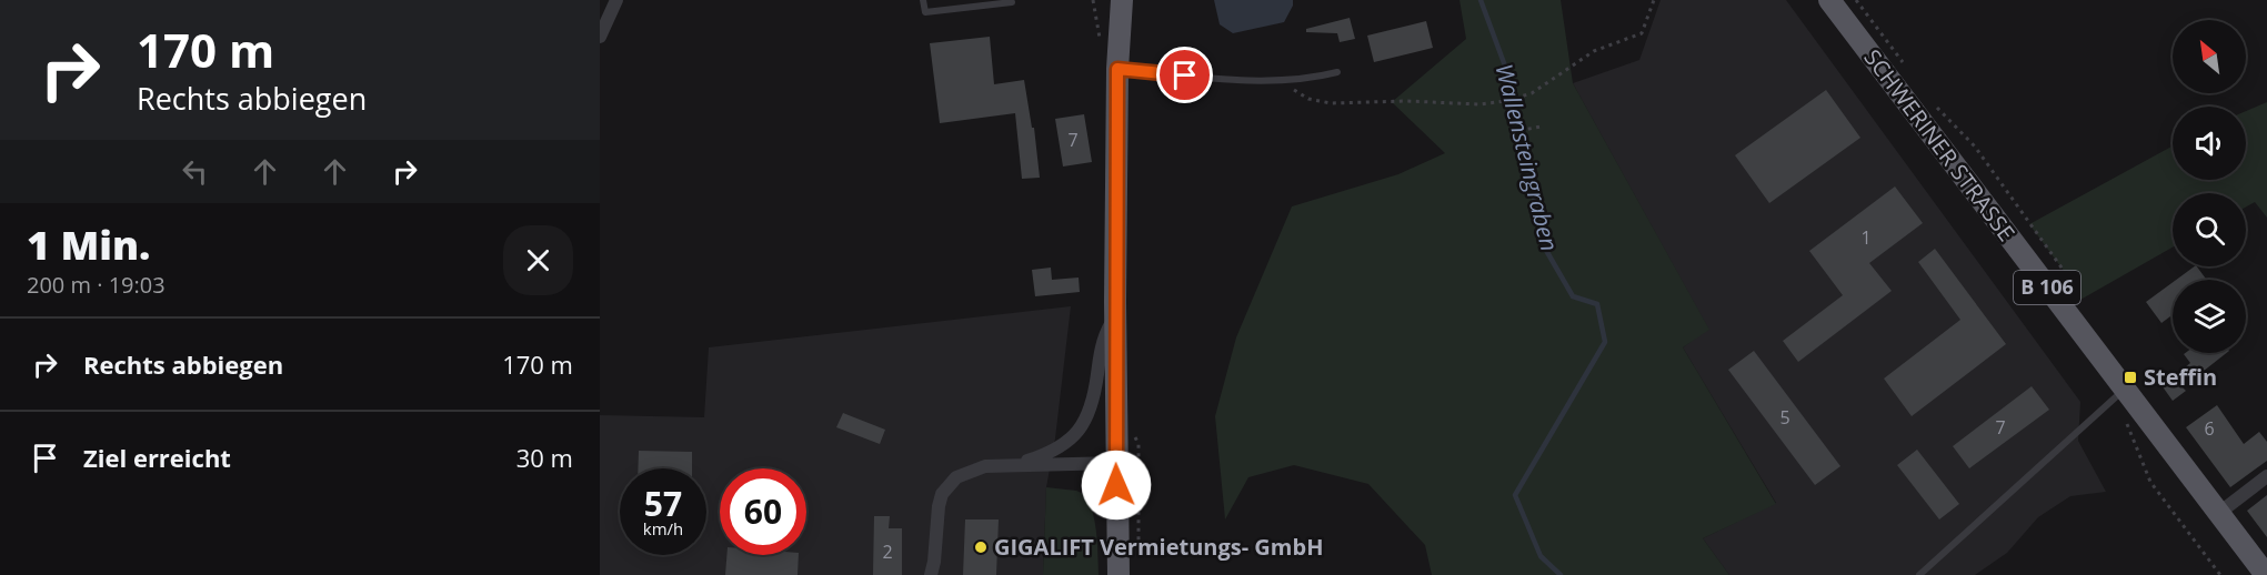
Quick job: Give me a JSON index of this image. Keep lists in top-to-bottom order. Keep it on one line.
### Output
{"streets":{"main road":["SCHWERINER STRASSE","B 106"]},"water":["Wallensteingraben"],"places":{"transit":["Steffin"],"other":["GIGALIFT Vermietungs- GmbH"]},"house_numbers":["7","1","5","7","6","2"],"north":"top left","page":{"turn":["170 m","Rechts abbiegen"],"heading":["1 Min.","200 m · 19:03"],"list":[{"name":"Rechts abbiegen","value":"170 m"},{"name":"Ziel erreicht","value":"30 m"}],"speed":"57 km/h","limit":"60"}}
